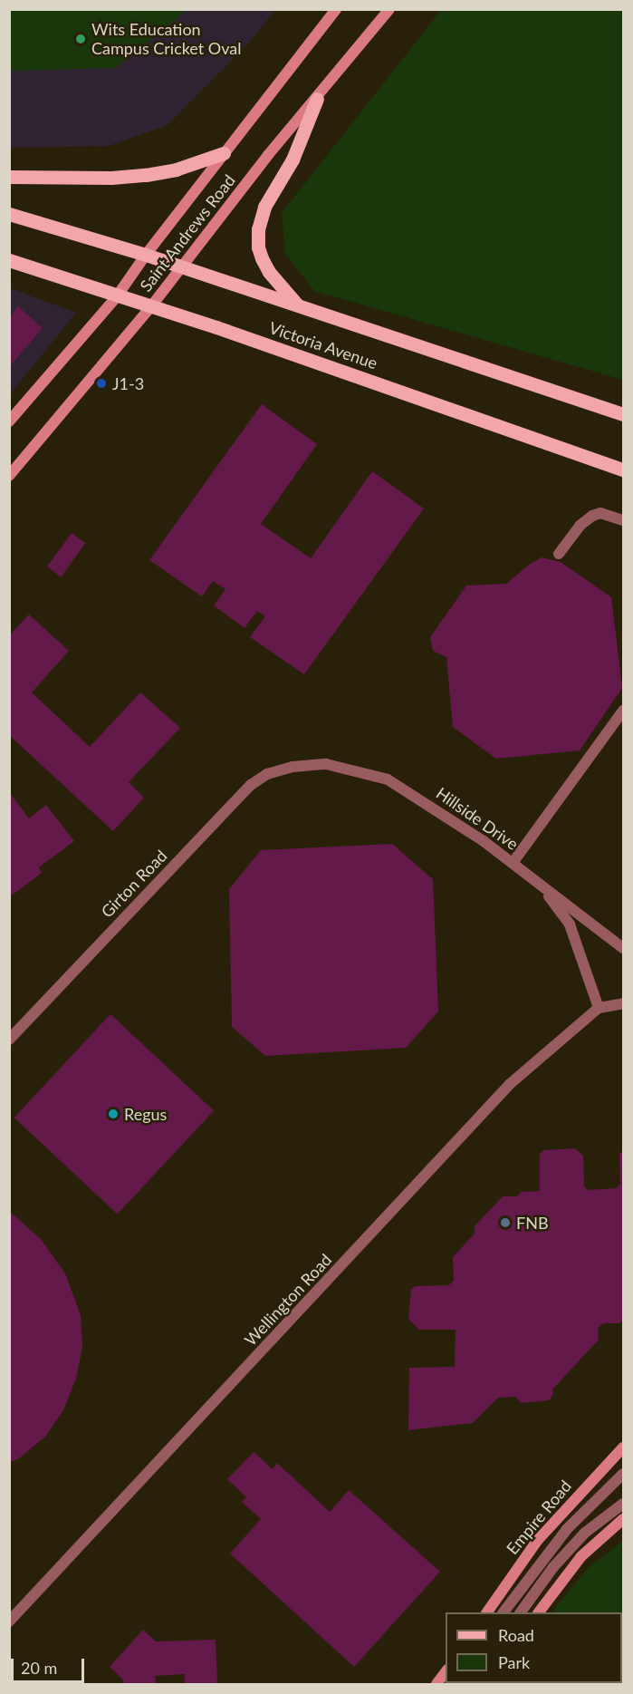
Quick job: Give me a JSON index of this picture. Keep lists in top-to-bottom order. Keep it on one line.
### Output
{"streets":{"main road":["Saint Andrews Road","Victoria Avenue","Empire Road"],"street":["Hillside Drive","Girton Road","Wellington Road"]},"crossings":[["Saint Andrews Road","Victoria Avenue"],["Hillside Drive","Girton Road"]],"places":["Wits Education Campus Cricket Oval","J1-3","Regus","FNB"],"legend":["Road","Park"],"scale_bar":"20 m"}
